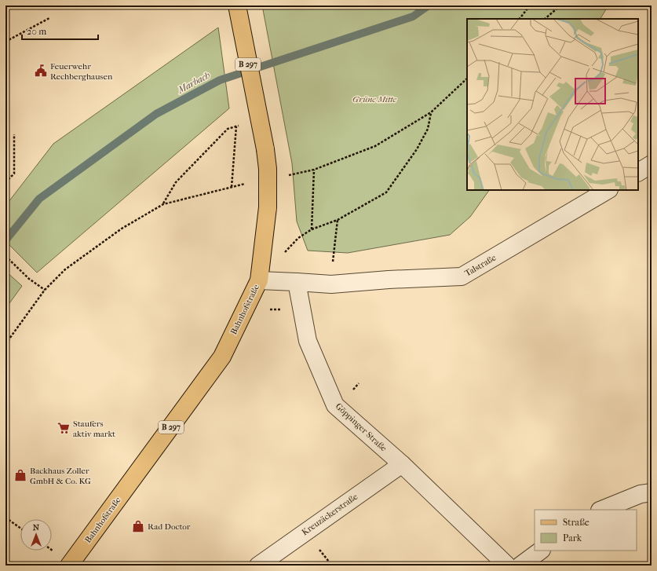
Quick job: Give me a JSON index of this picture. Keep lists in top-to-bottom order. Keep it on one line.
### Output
{"streets":{"main road":["B 297","Bahnhofstraße"],"street":["Talstraße","Göppinger Straße","Kreuzäckerstraße"]},"crossings":[["Talstraße","Göppinger Straße"],["Göppinger Straße","Kreuzäckerstraße"]],"water":["Marbach"],"parks":["Grüne Mitte"],"places":{"public building":["Feuerwehr Rechberghausen"],"supermarket":["Staufers aktiv markt"],"shop":["Backhaus Zoller GmbH & Co. KG","Rad Doctor"]},"legend":["Straße","Park"],"scale_bar":"20 m","north":"top"}
